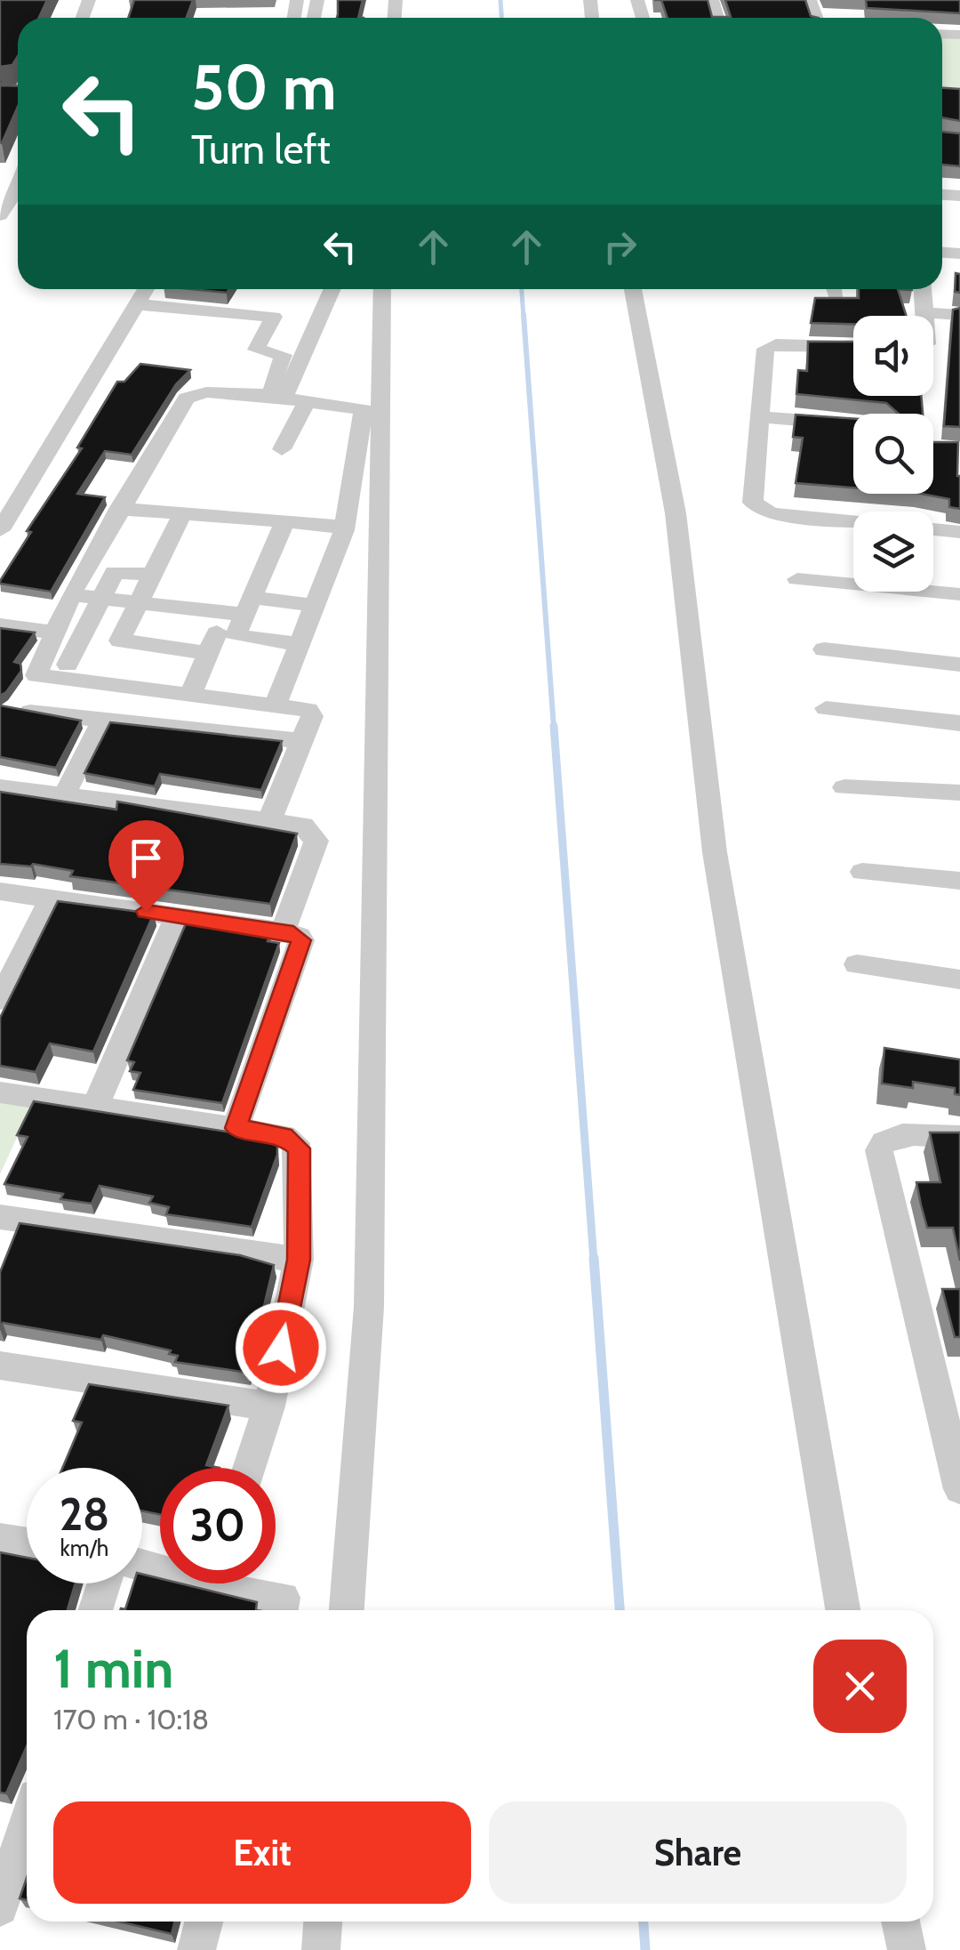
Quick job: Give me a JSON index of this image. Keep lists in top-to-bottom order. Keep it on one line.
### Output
{"page":{"turn":["50 m","Turn left"],"speed":"28 km/h","limit":"30","heading":["1 min","170 m · 10:18"],"buttons":["Exit","Share"]}}
